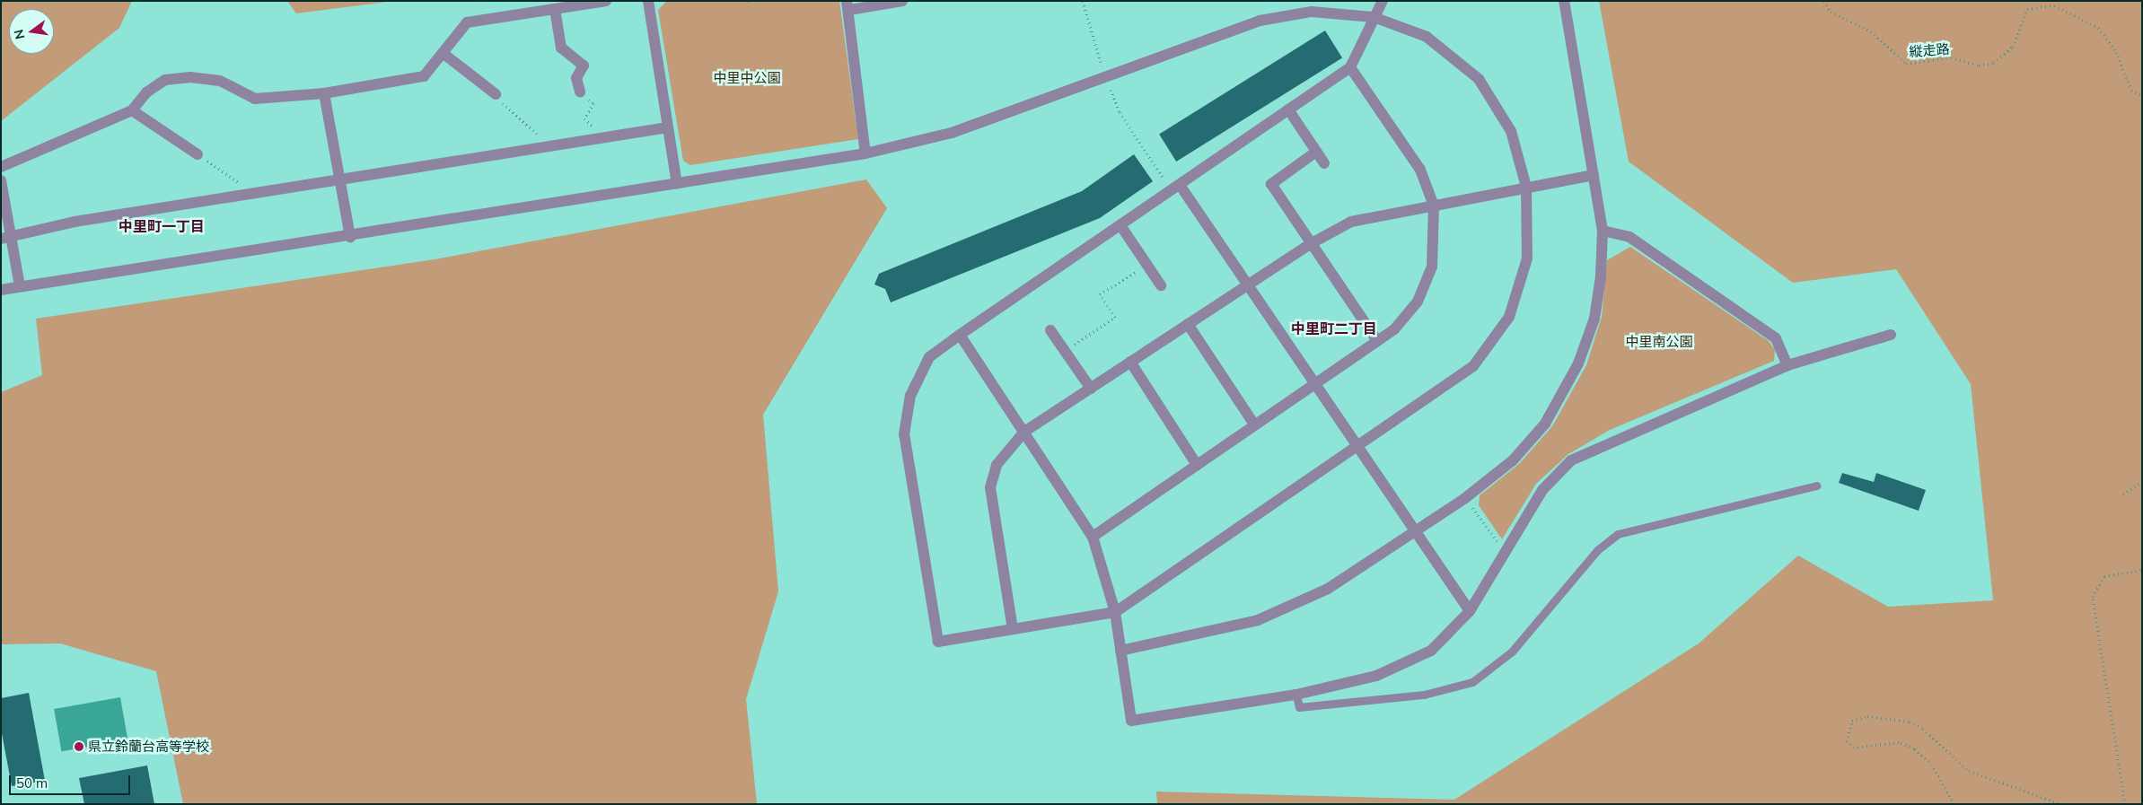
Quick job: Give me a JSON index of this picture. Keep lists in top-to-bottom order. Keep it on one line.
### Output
{"streets":{"path":["縦走路"]},"districts":["中里町一丁目","中里町二丁目"],"parks":["中里中公園","中里南公園"],"places":["県立鈴蘭台高等学校"],"scale_bar":"50 m","north":"left"}
